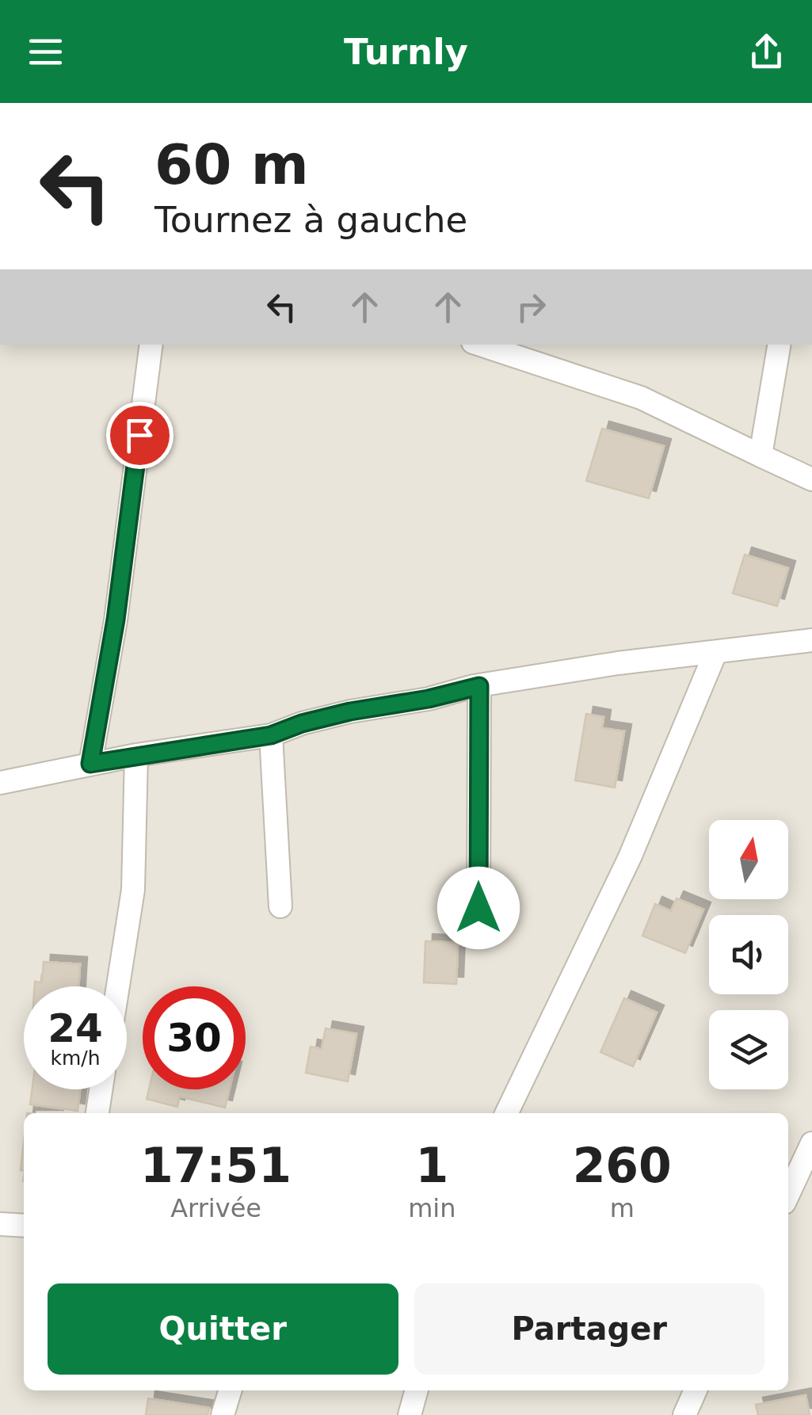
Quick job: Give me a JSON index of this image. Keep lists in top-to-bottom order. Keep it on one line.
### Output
{"north":"top","page":{"header":"Turnly","turn":["60 m","Tournez à gauche"],"speed":"24 km/h","limit":"30","eta":["17:51","Arrivée","1","min","260","m"],"buttons":["Quitter","Partager"]}}
